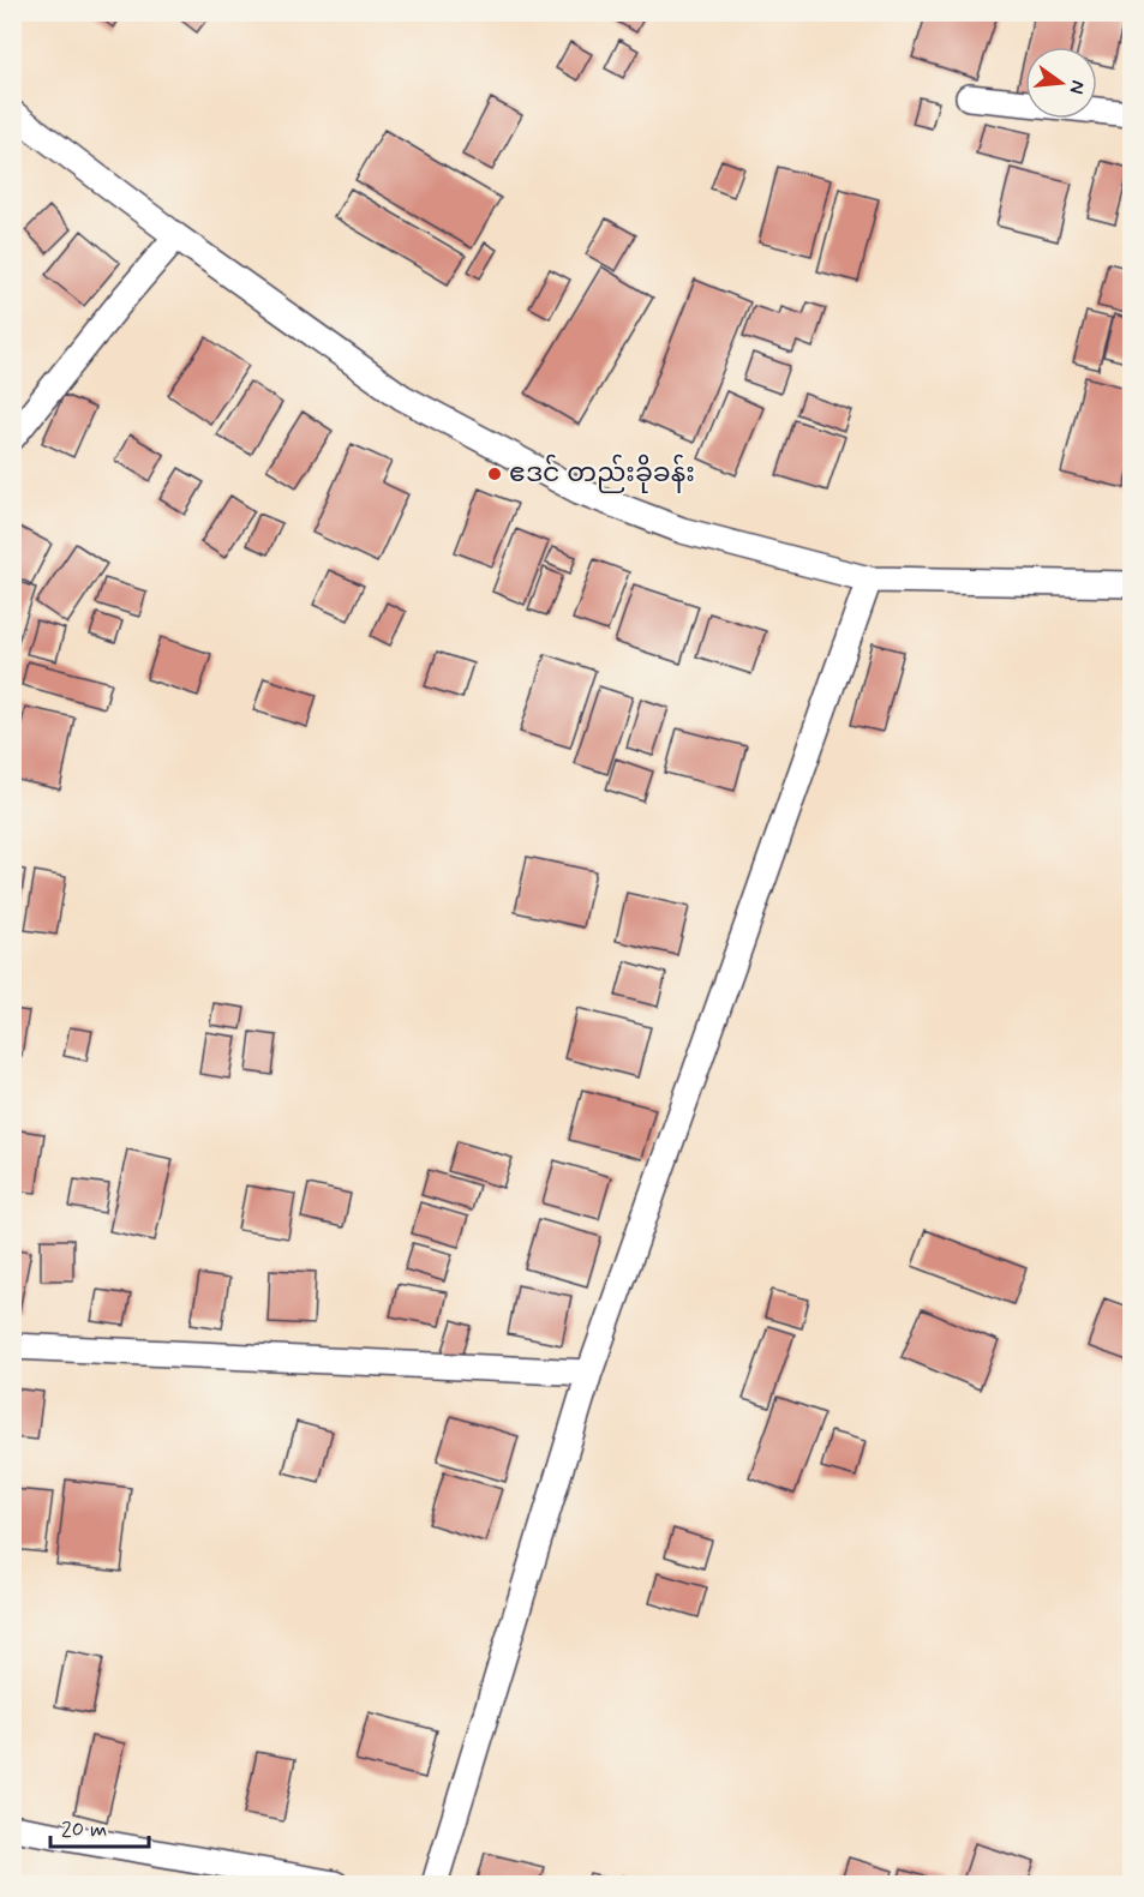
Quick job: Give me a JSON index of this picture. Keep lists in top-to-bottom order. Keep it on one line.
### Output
{"places":["ဧဒင် တည်းခိုခန်း"],"scale_bar":"20 m","north":"right"}
